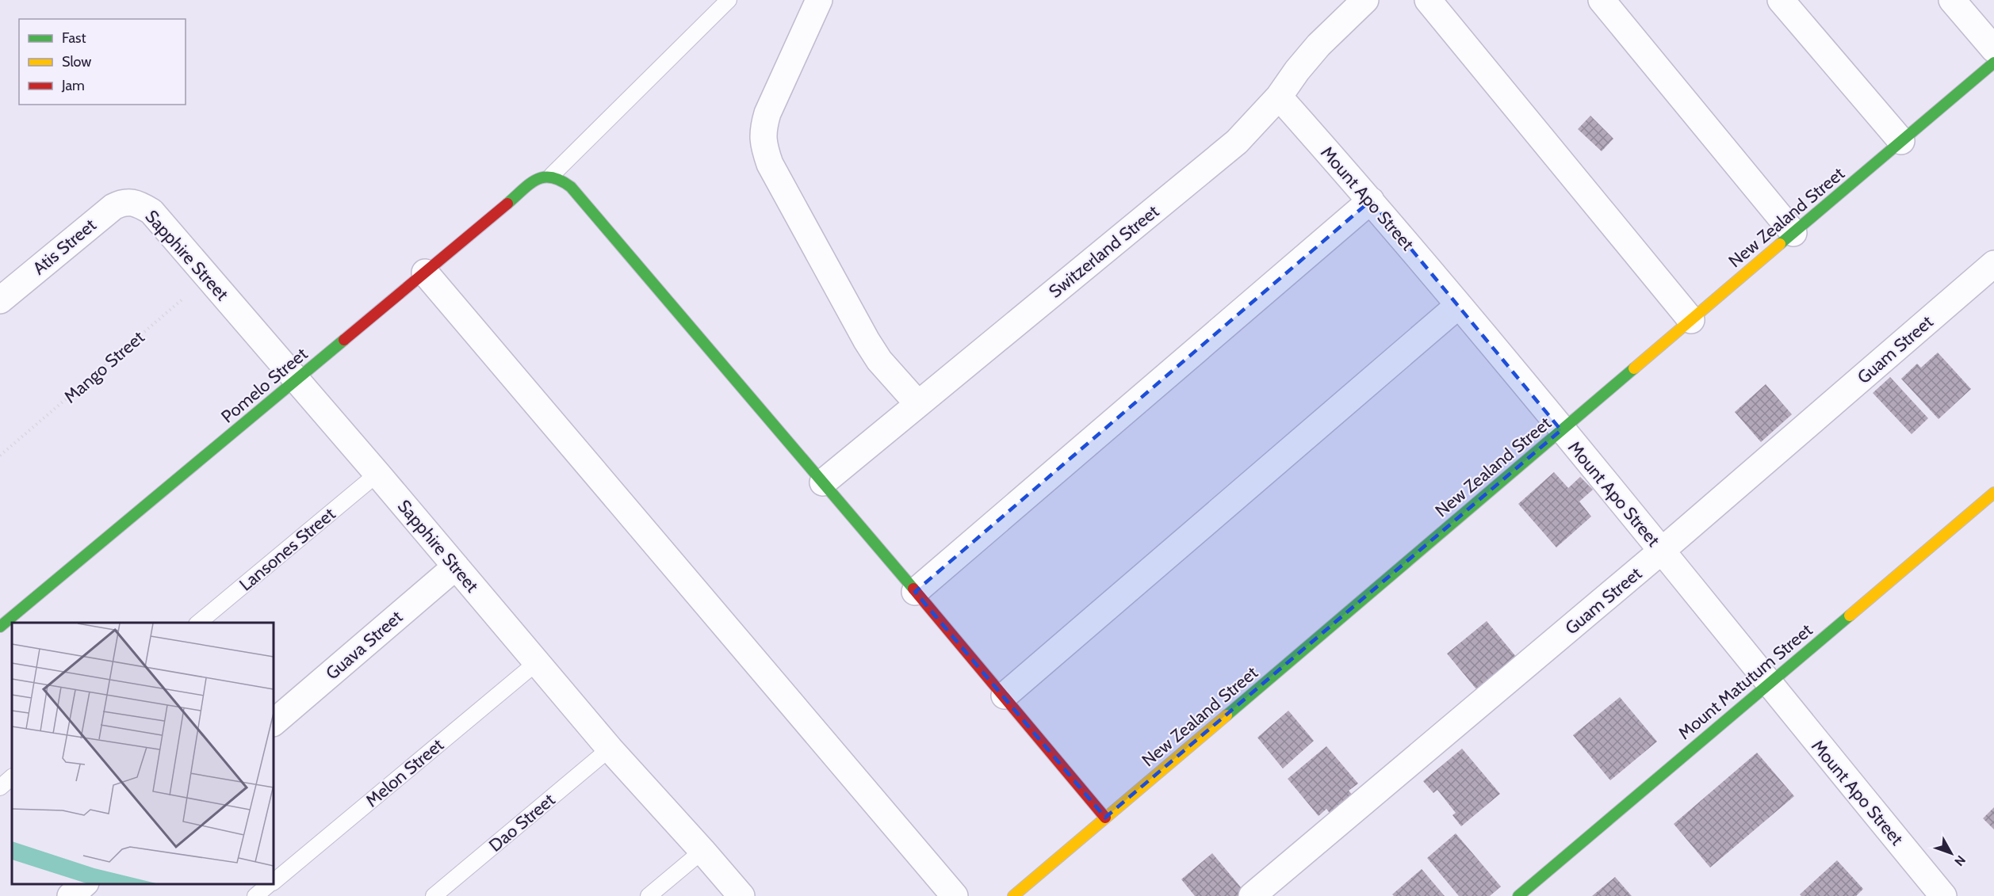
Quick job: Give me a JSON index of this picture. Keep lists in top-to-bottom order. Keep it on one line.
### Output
{"streets":{"street":["Mount Apo Street","New Zealand Street","Atis Street","Switzerland Street","Sapphire Street","Guam Street","Pomelo Street","Guava Street","Mount Matutum Street"],"lane":["Lansones Street","Melon Street","Dao Street"],"path":["Mango Street"]},"crossings":[["Mount Apo Street","New Zealand Street"],["Mount Apo Street","Switzerland Street"],["Mount Apo Street","Guam Street"],["Mount Apo Street","Mount Matutum Street"],["Atis Street","Sapphire Street"],["Sapphire Street","Mango Street"],["Sapphire Street","Pomelo Street"],["Sapphire Street","Lansones Street"],["Sapphire Street","Guava Street"],["Sapphire Street","Melon Street"],["Sapphire Street","Dao Street"]],"legend":["Fast","Slow","Jam"],"north":"bottom right"}
